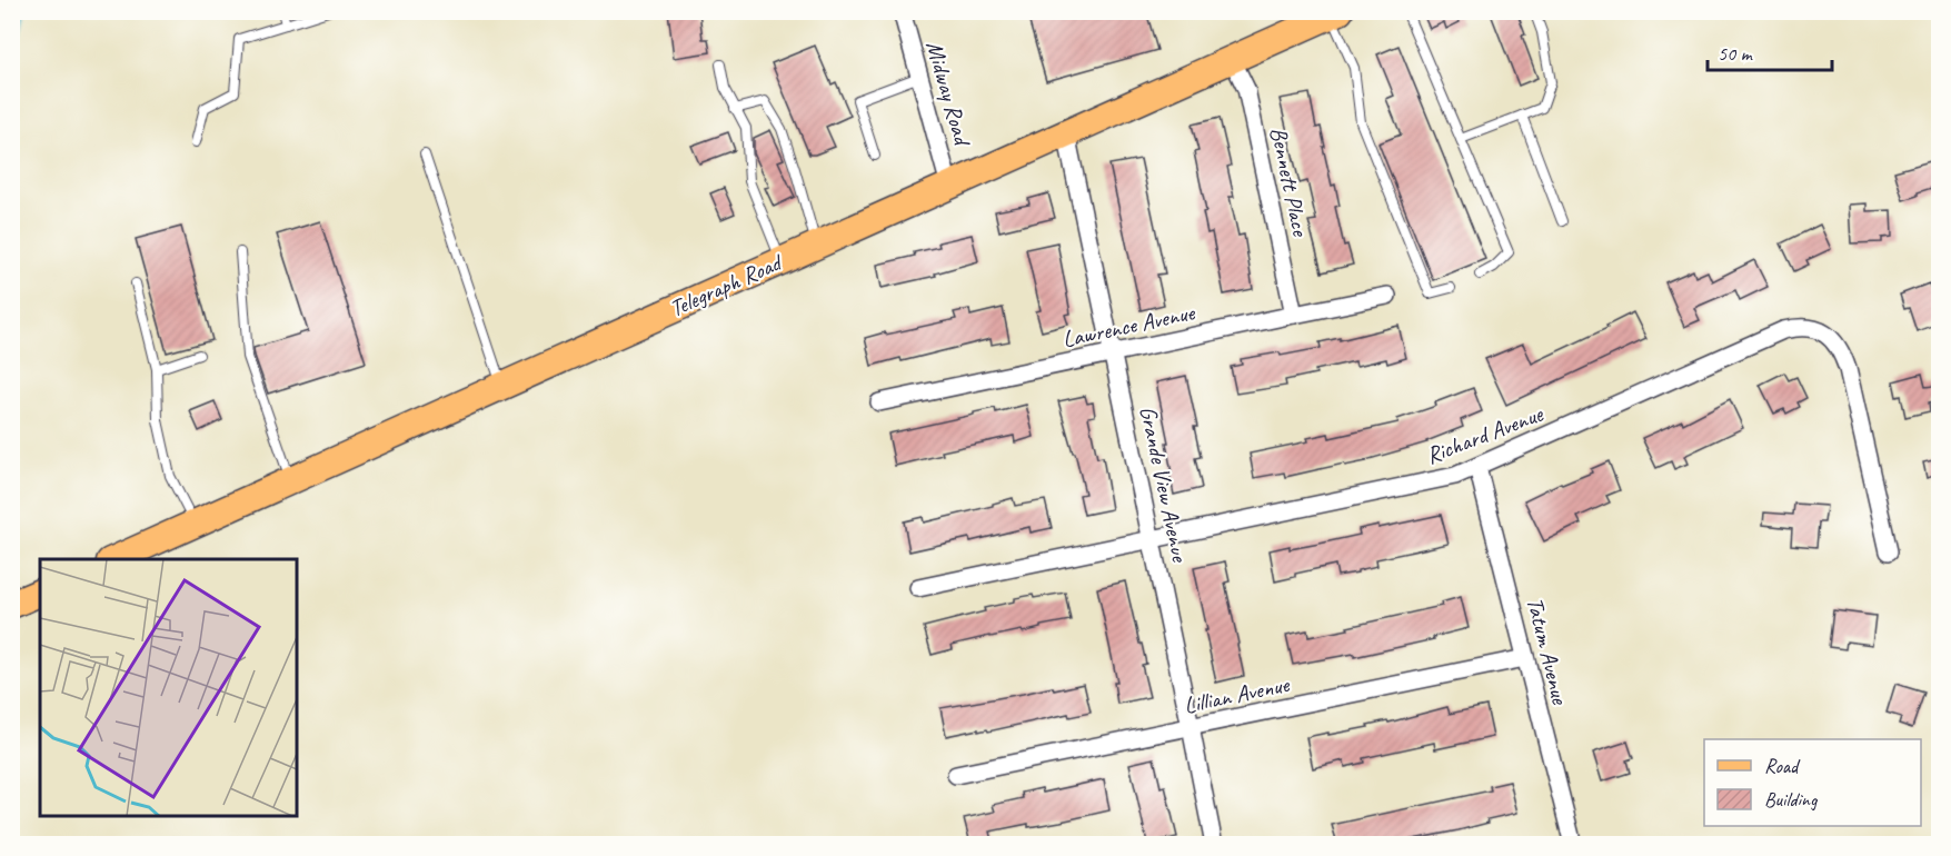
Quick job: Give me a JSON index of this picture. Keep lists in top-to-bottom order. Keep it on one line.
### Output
{"streets":{"main road":["Telegraph Road"],"street":["Midway Road","Bennett Place","Lawrence Avenue","Richard Avenue","Grande View Avenue","Tatum Avenue","Lillian Avenue"]},"crossings":[["Midway Road","Telegraph Road"],["Bennett Place","Telegraph Road"],["Bennett Place","Lawrence Avenue"],["Telegraph Road","Grande View Avenue"],["Lawrence Avenue","Grande View Avenue"],["Richard Avenue","Grande View Avenue"],["Richard Avenue","Tatum Avenue"],["Grande View Avenue","Lillian Avenue"],["Tatum Avenue","Lillian Avenue"]],"legend":["Road","Building"],"scale_bar":"50 m"}
